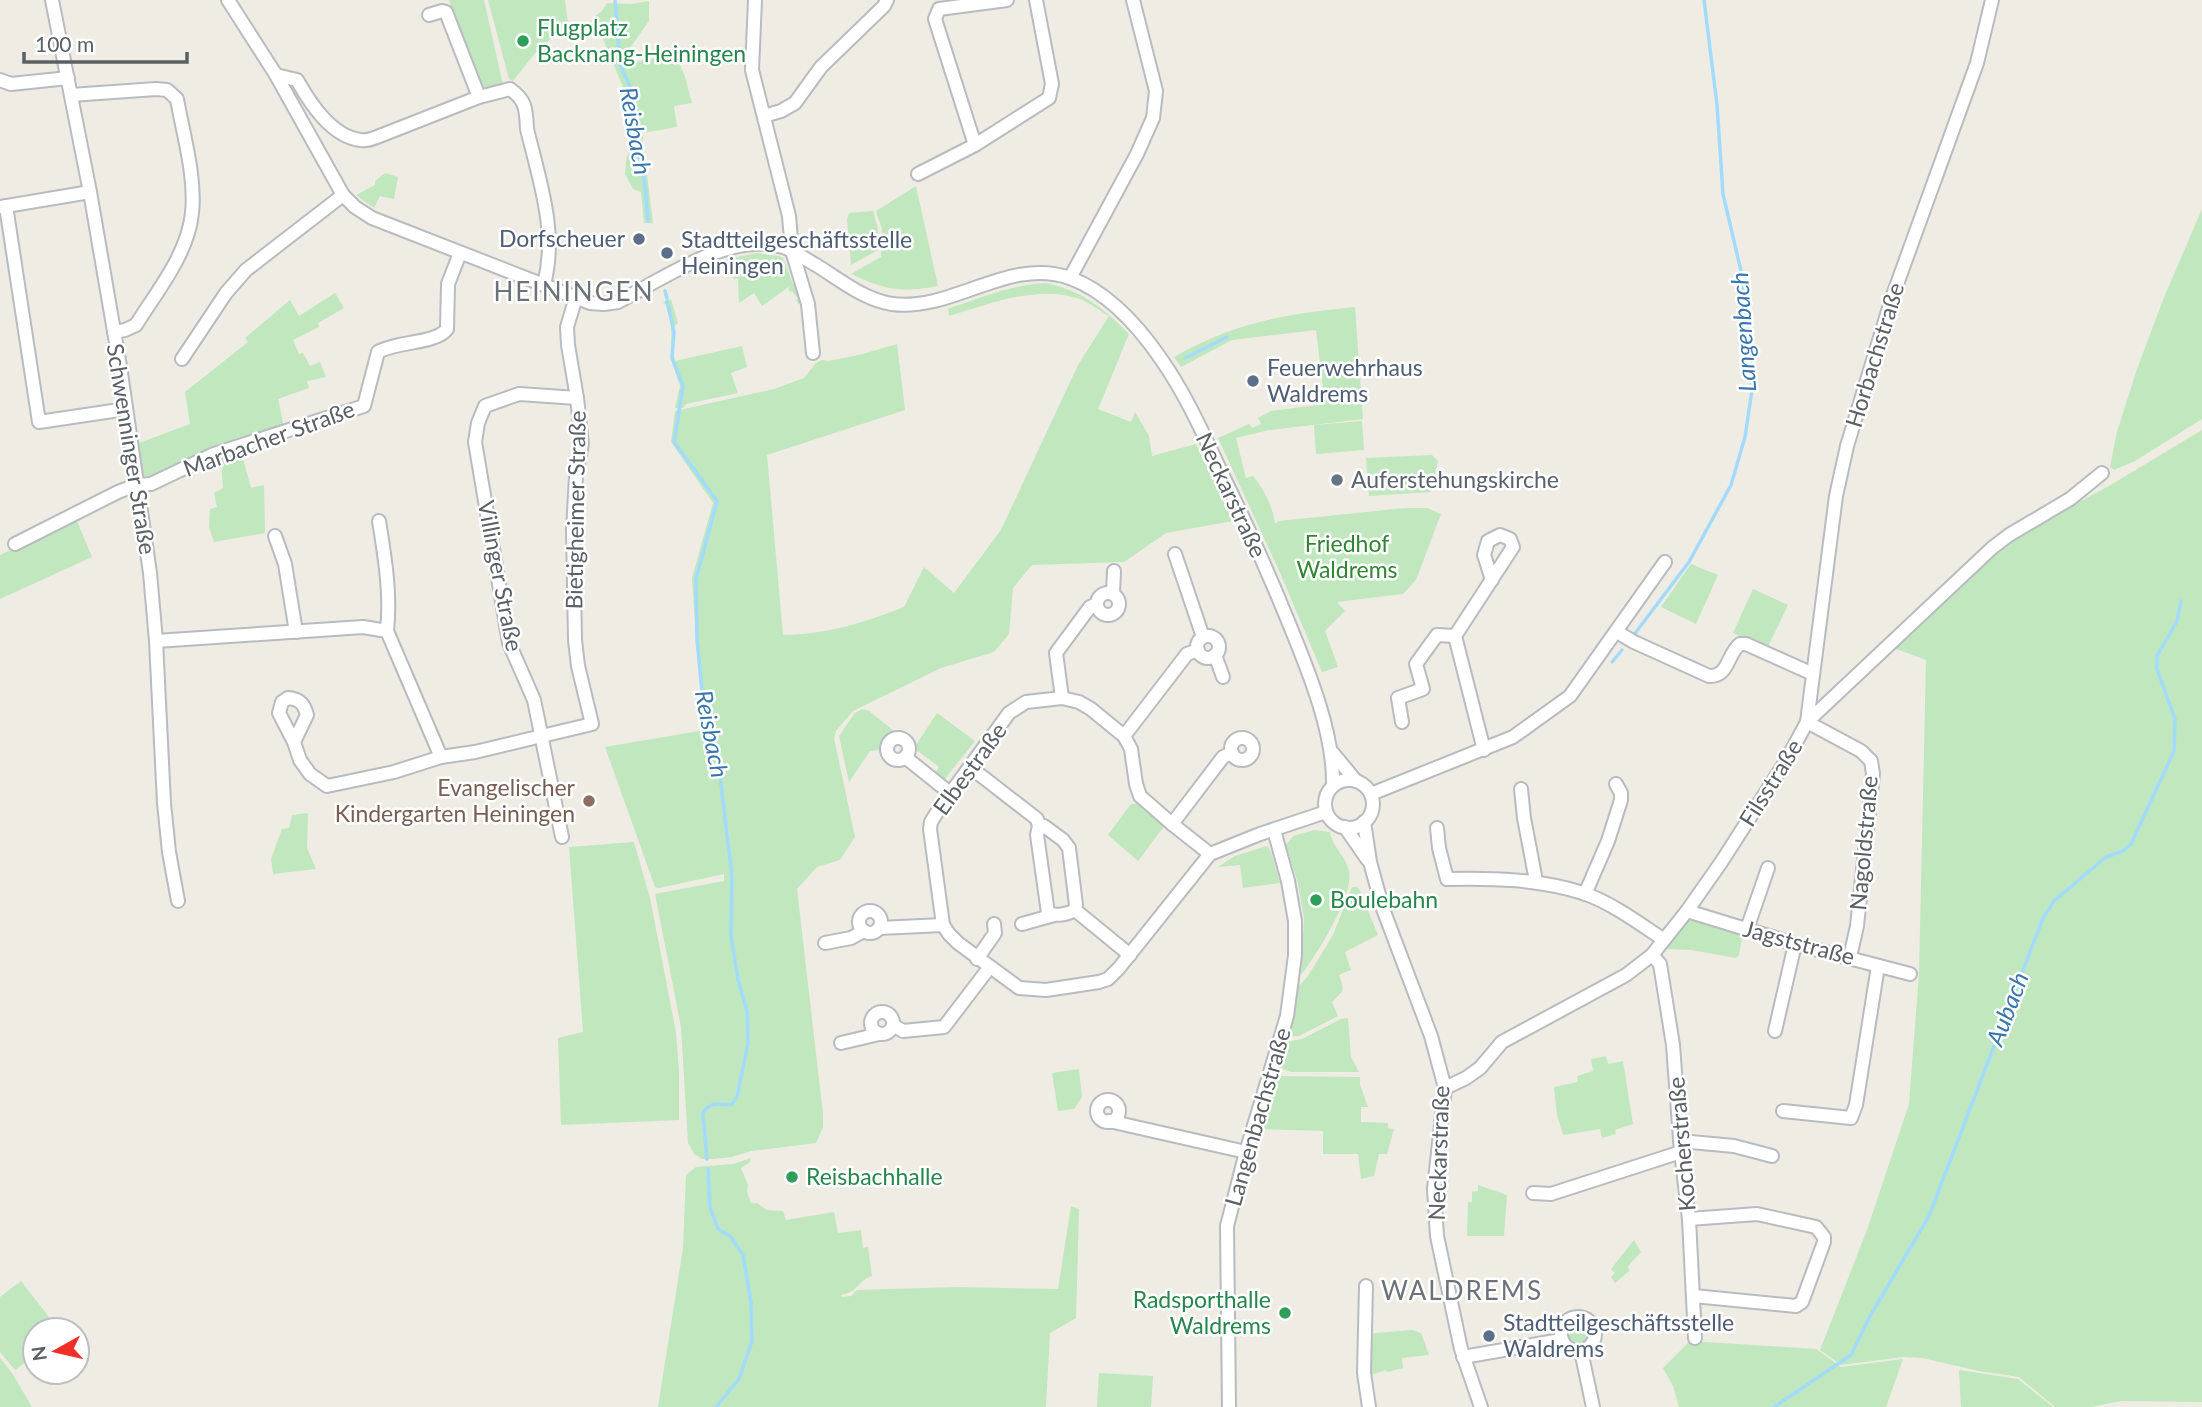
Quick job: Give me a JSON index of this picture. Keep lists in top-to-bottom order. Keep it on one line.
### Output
{"streets":{"street":["Horbachstraße","Marbacher Straße","Schwenninger Straße","Neckarstraße","Bietigheimer Straße","Villinger Straße","Elbestraße","Filsstraße","Nagoldstraße","Jagststraße","Langenbachstraße","Kocherstraße"]},"crossings":[["Horbachstraße","Filsstraße"],["Horbachstraße","Nagoldstraße"],["Marbacher Straße","Schwenninger Straße"],["Neckarstraße","Filsstraße"],["Bietigheimer Straße","Villinger Straße"],["Filsstraße","Nagoldstraße"],["Filsstraße","Jagststraße"],["Filsstraße","Kocherstraße"],["Nagoldstraße","Jagststraße"]],"districts":["HEININGEN","WALDREMS"],"water":["Reisbach","Langenbach","Aubach"],"parks":["Friedhof Waldrems"],"places":["Flugplatz Backnang-Heiningen","Dorfscheuer","Stadtteilgeschäftsstelle Heiningen","Feuerwehrhaus Waldrems","Auferstehungskirche","Evangelischer Kindergarten Heiningen","Boulebahn","Reisbachhalle","Radsporthalle Waldrems","Stadtteilgeschäftsstelle Waldrems"],"scale_bar":"100 m","north":"left"}
